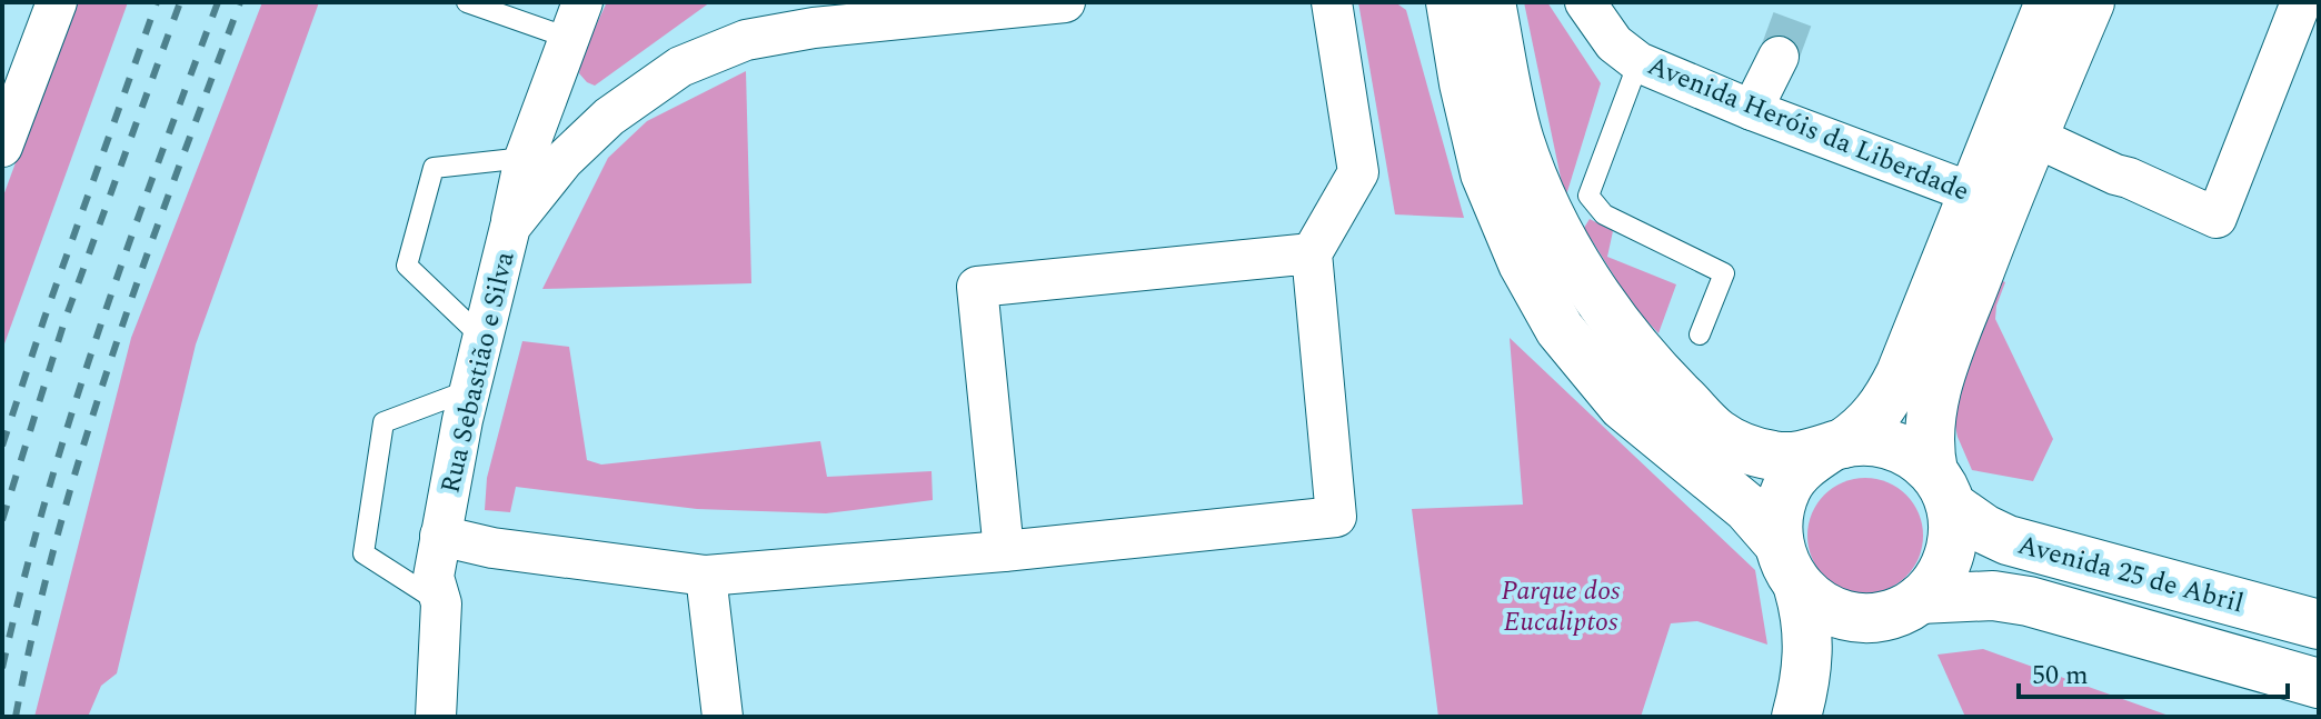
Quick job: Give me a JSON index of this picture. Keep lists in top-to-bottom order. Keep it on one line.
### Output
{"streets":{"main road":["Avenida 25 de Abril"],"street":["Avenida Heróis da Liberdade","Rua Sebastião e Silva"]},"parks":["Parque dos Eucaliptos"],"scale_bar":"50 m"}
